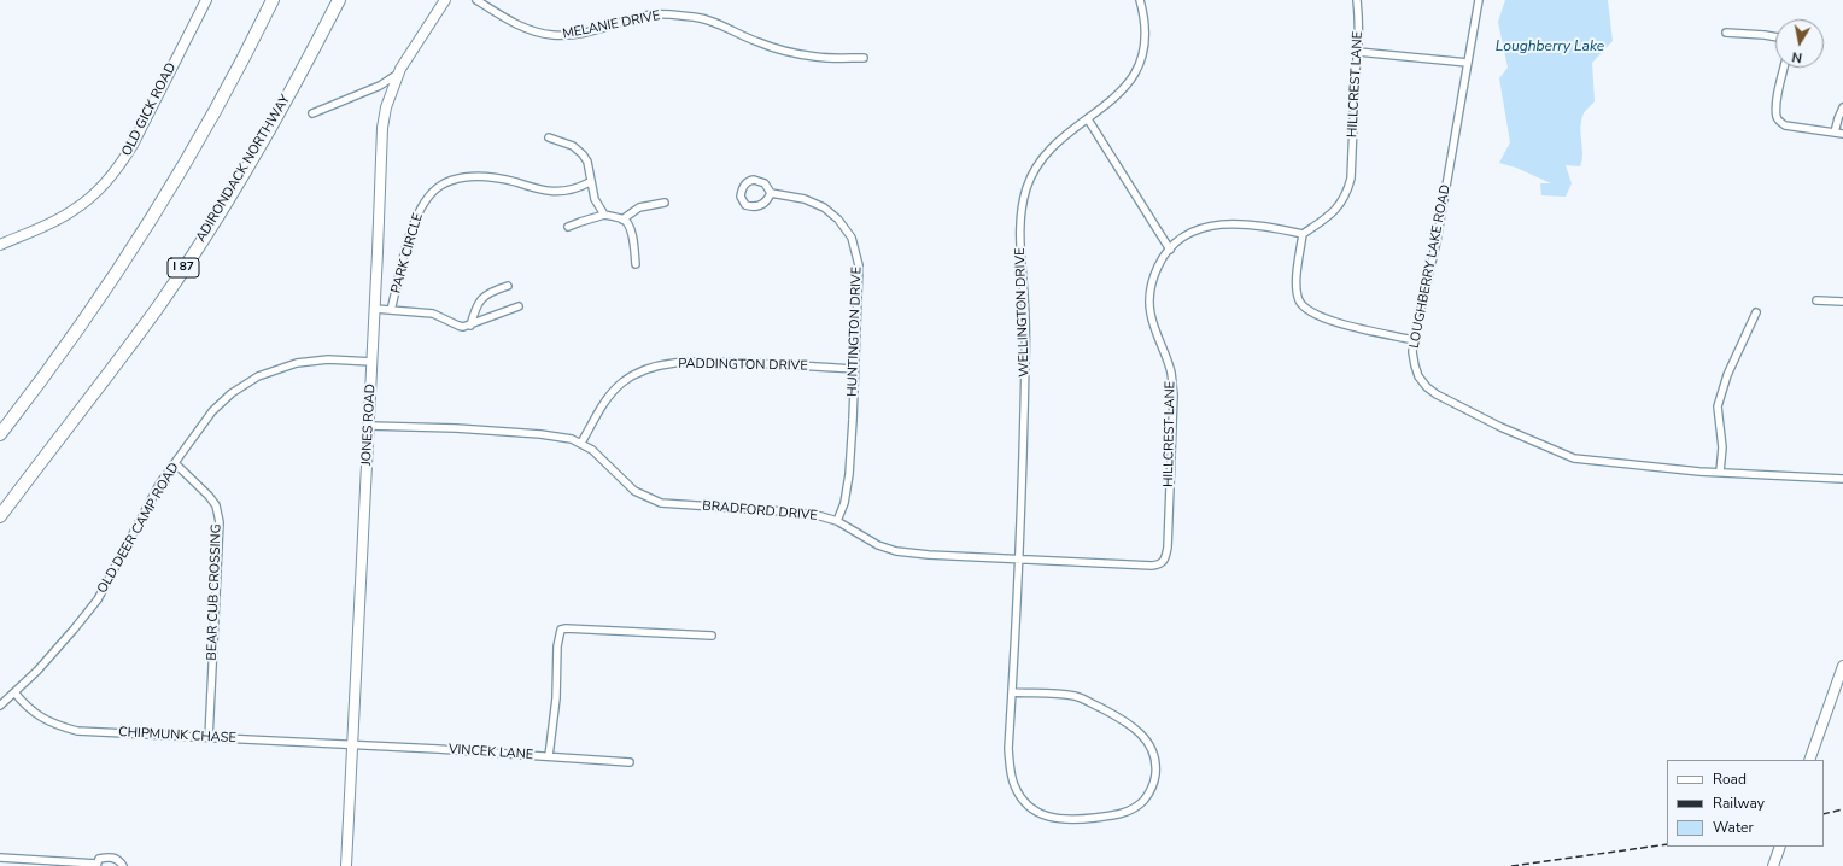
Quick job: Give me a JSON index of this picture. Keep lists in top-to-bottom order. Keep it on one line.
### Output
{"streets":{"highway":["ADIRONDACK NORTHWAY","I 87"],"street":["MELANIE DRIVE","HILLCREST LANE","OLD GICK ROAD","PARK CIRCLE","LOUGHBERRY LAKE ROAD","WELLINGTON DRIVE","HUNTINGTON DRIVE","PADDINGTON DRIVE","JONES ROAD","BRADFORD DRIVE","OLD DEER CAMP ROAD","BEAR CUB CROSSING","CHIPMUNK CHASE","VINCEK LANE"]},"crossings":[["HILLCREST LANE","BRADFORD DRIVE"],["WELLINGTON DRIVE","BRADFORD DRIVE"],["HUNTINGTON DRIVE","PADDINGTON DRIVE"],["HUNTINGTON DRIVE","BRADFORD DRIVE"],["PADDINGTON DRIVE","BRADFORD DRIVE"],["JONES ROAD","BRADFORD DRIVE"],["JONES ROAD","OLD DEER CAMP ROAD"],["JONES ROAD","CHIPMUNK CHASE"],["JONES ROAD","VINCEK LANE"],["OLD DEER CAMP ROAD","BEAR CUB CROSSING"],["OLD DEER CAMP ROAD","CHIPMUNK CHASE"],["BEAR CUB CROSSING","CHIPMUNK CHASE"],["CHIPMUNK CHASE","VINCEK LANE"]],"water":["Loughberry Lake"],"legend":["Road","Railway","Water"],"north":"bottom"}
